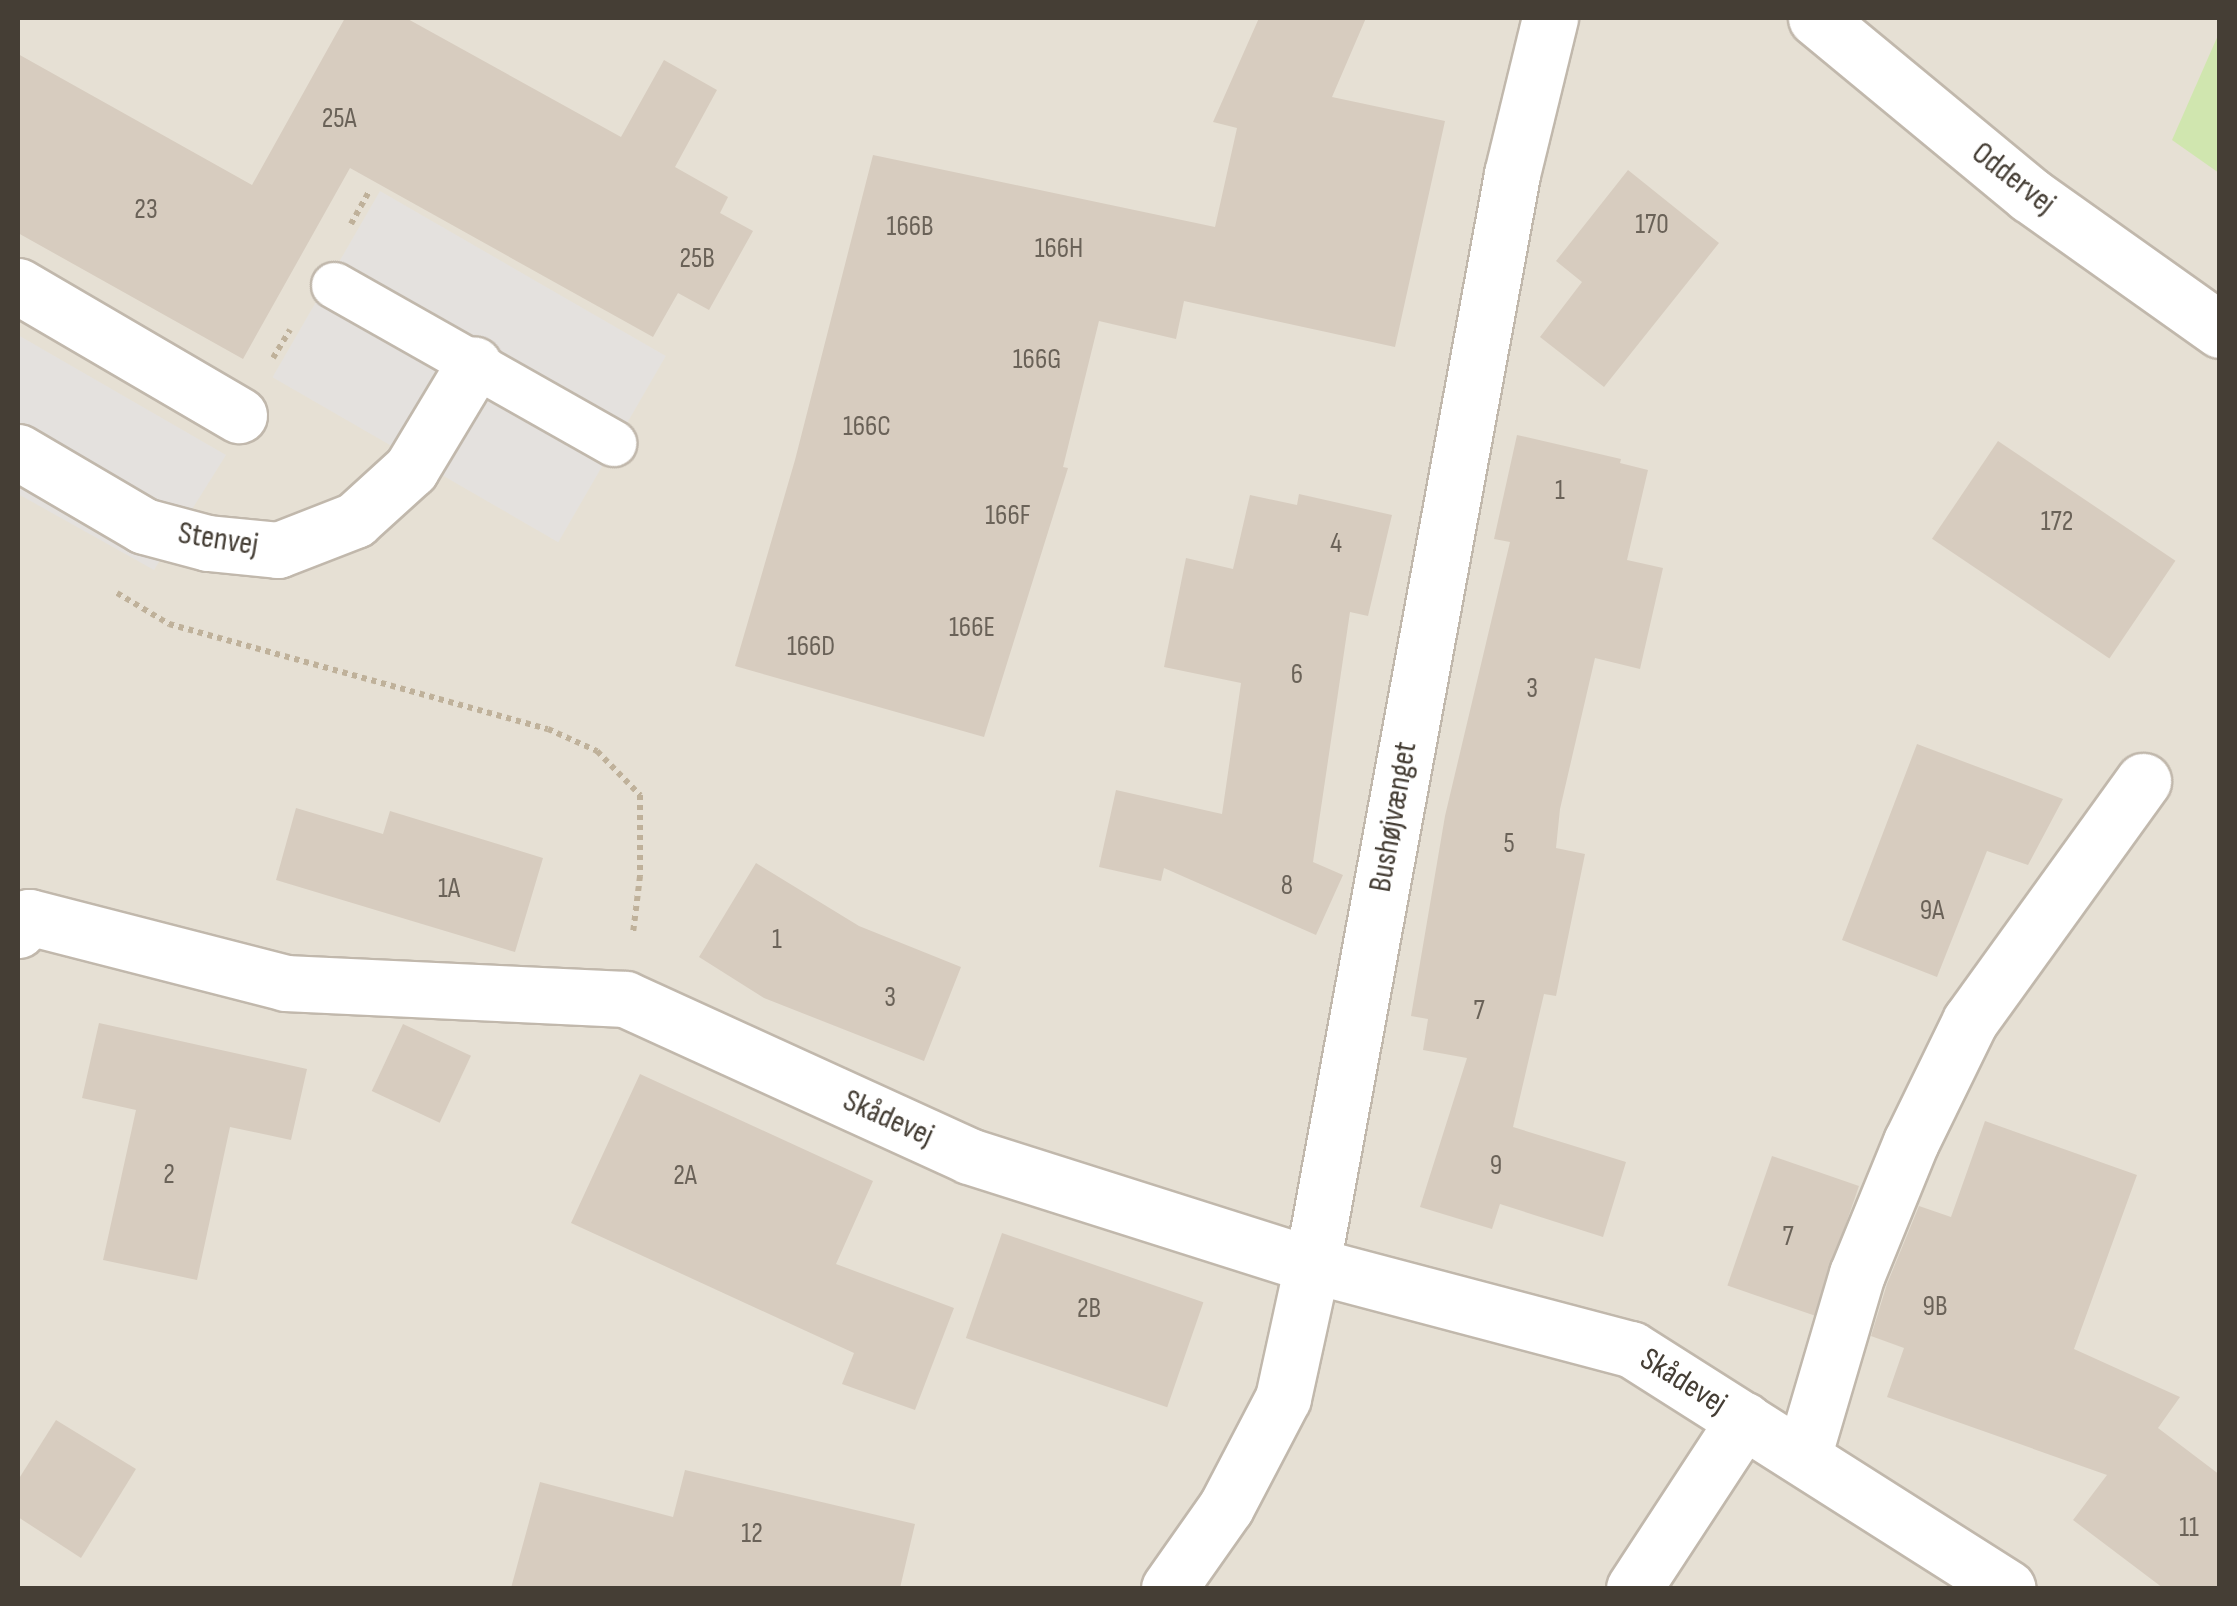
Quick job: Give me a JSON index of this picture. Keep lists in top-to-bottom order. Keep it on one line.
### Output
{"streets":{"street":["Oddervej","Stenvej","Bushøjvænget","Skådevej"]},"crossings":[["Bushøjvænget","Skådevej"]],"house_numbers":["25A","23","170","166B","166H","25B","166G","166C","1","166F","172","4","166E","166D","6","3","5","8","1A","9A","1","3","7","9","2","2A","7","9B","2B","11","12"]}
